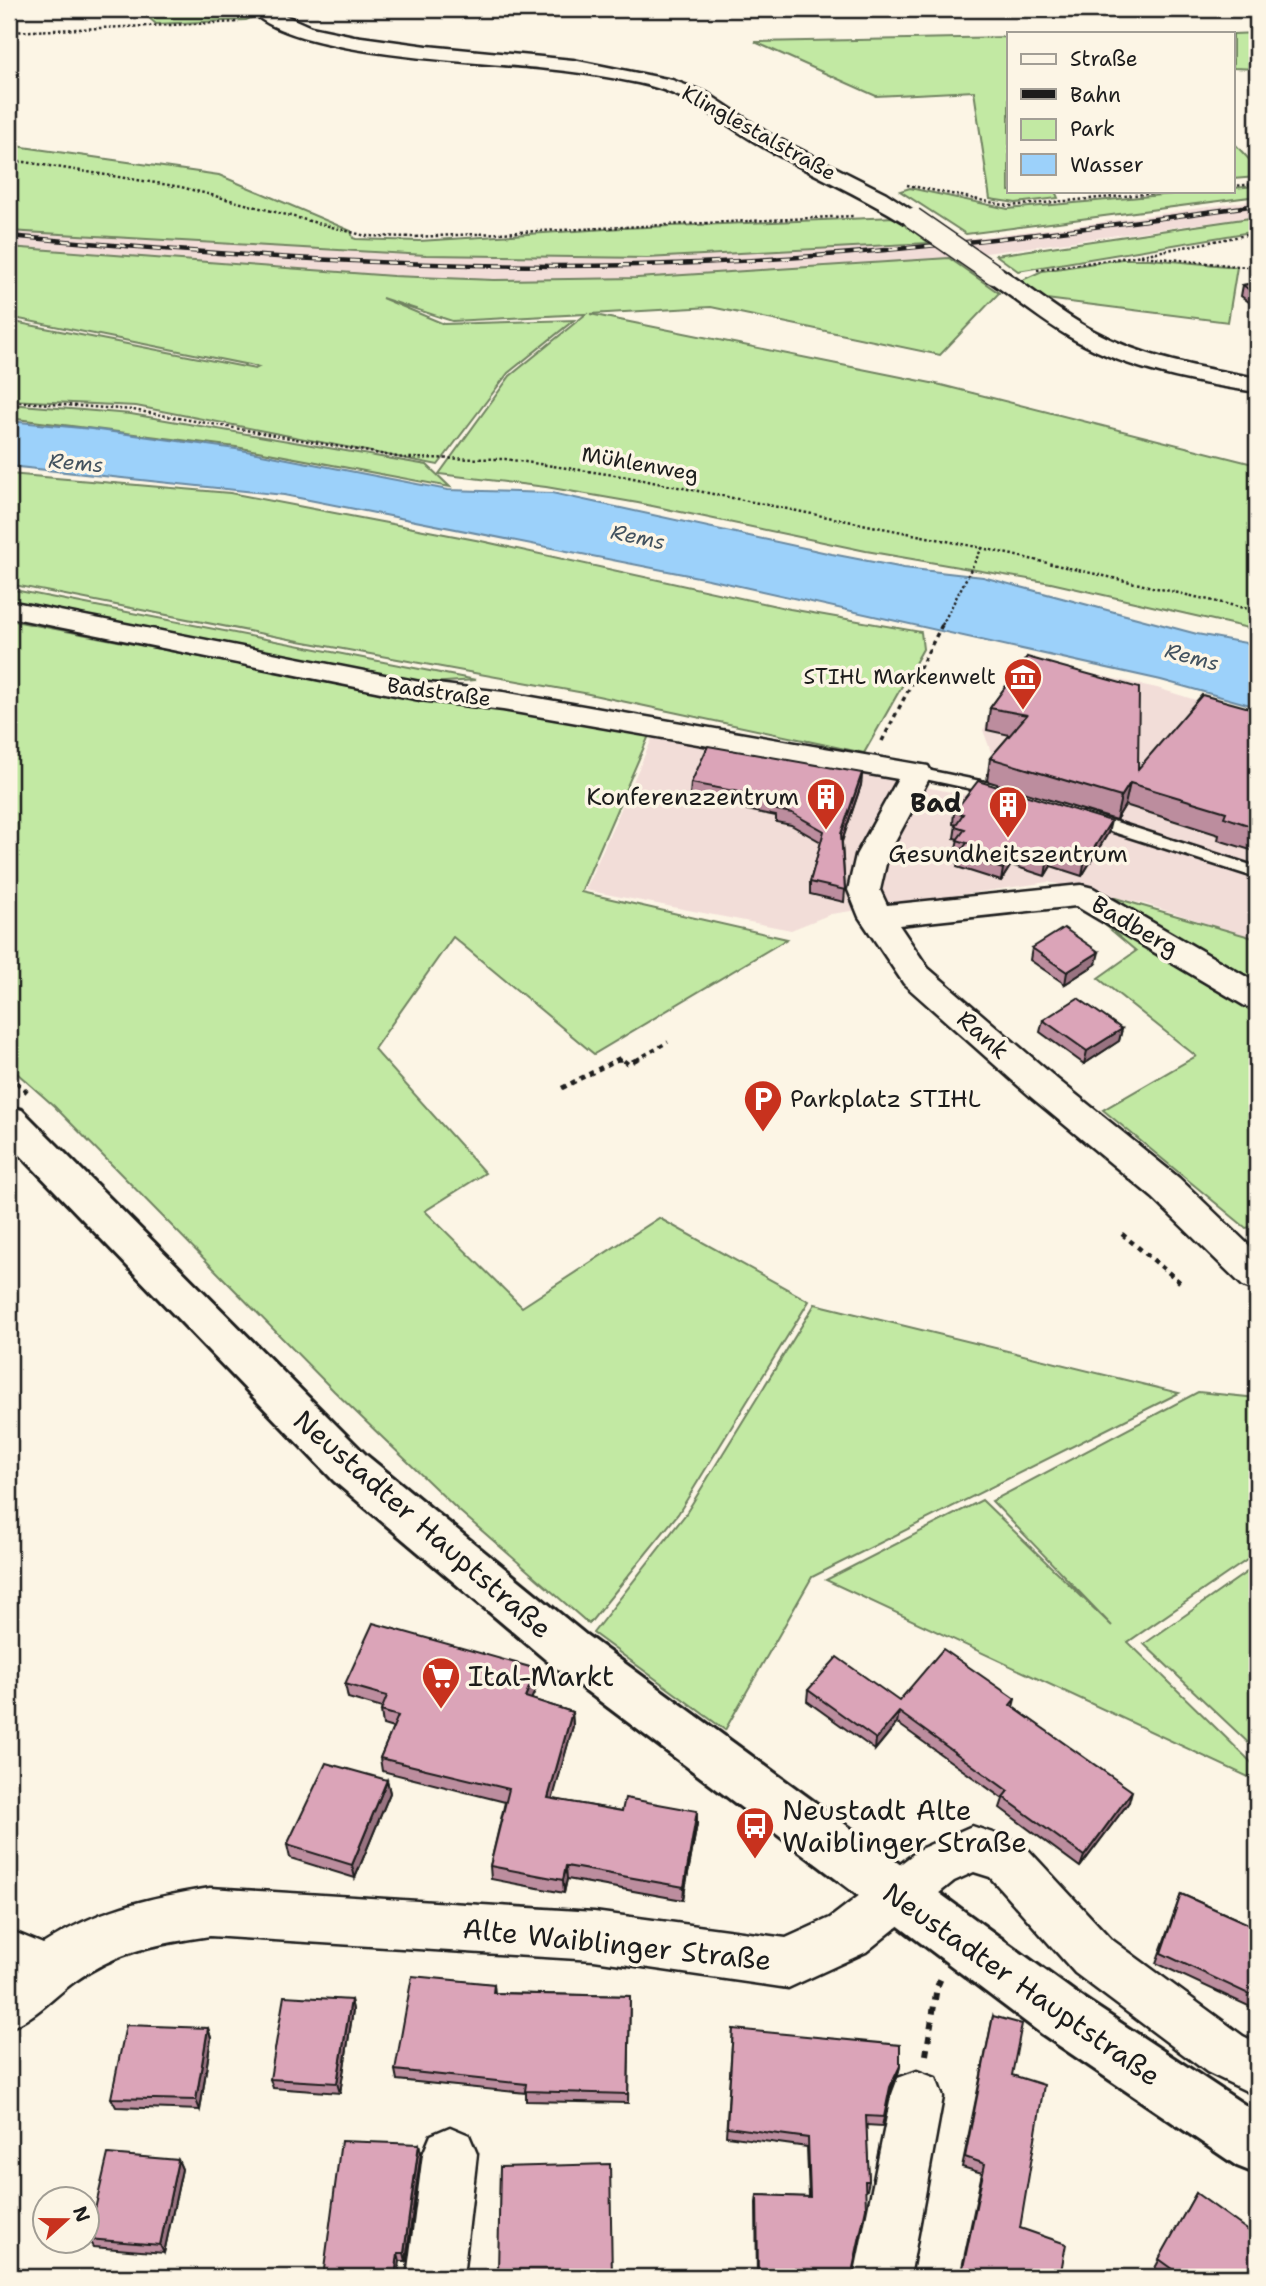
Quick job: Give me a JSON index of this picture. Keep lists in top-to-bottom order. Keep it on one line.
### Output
{"streets":{"street":["Klinglestalstraße","Badstraße","Badberg","Rank","Neustadter Hauptstraße","Alte Waiblinger Straße"],"path":["Mühlenweg"]},"crossings":[["Badberg","Rank"],["Neustadter Hauptstraße","Alte Waiblinger Straße"]],"districts":["Bad"],"water":["Rems"],"places":{"museum":["STIHL Markenwelt"],"building":["Konferenzzentrum","Gesundheitszentrum"],"parking":["Parkplatz STIHL"],"supermarket":["Ital-Markt"],"bus stop":["Neustadt Alte Waiblinger Straße"]},"legend":["Straße","Bahn","Park","Wasser"],"north":"right"}
